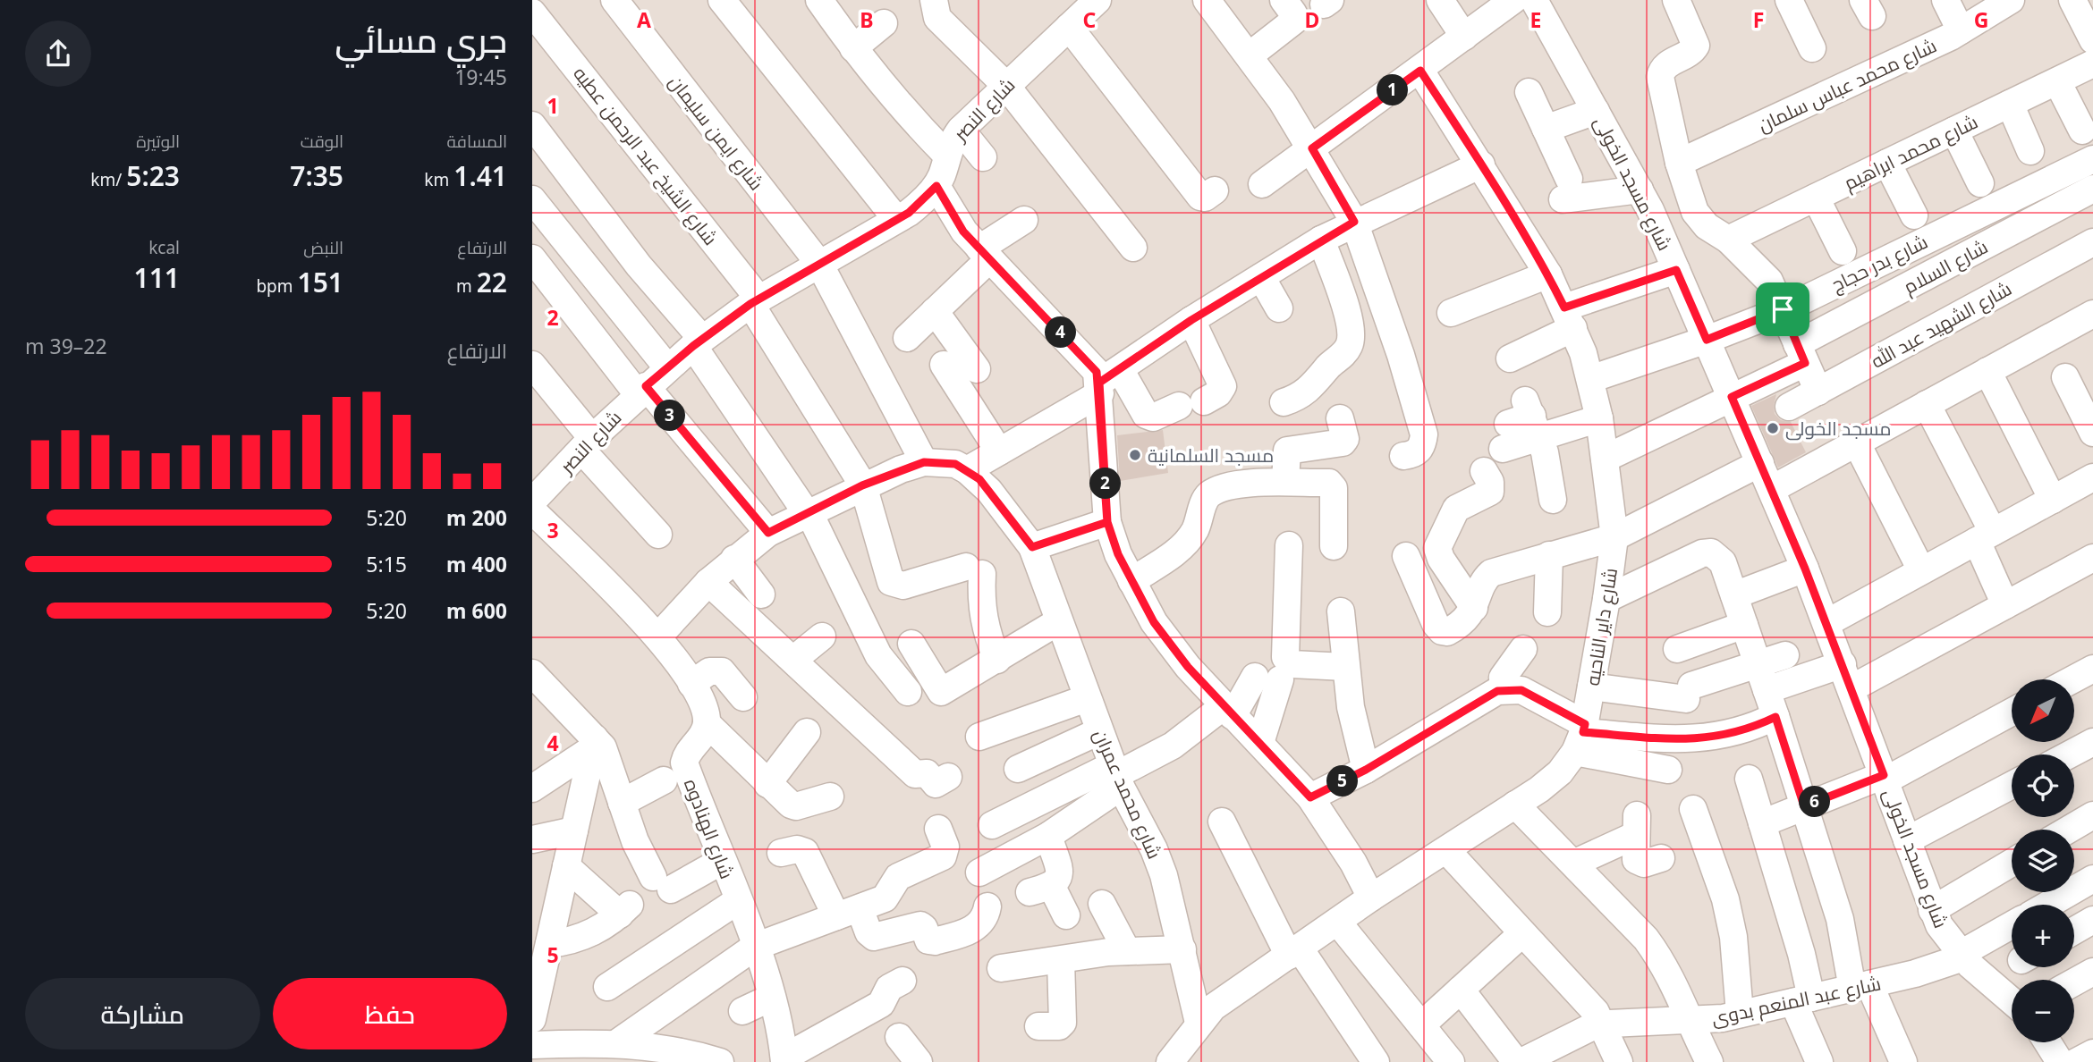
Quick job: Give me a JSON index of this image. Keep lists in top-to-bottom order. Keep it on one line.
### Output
{"streets":{"street":["شارع محمد عباس سلمان","شارع النصر","شارع ايمن سليمان","شارع محمد ابراهيم","شارع الشيخ عبد الرحمن عطيه","شارع مسجد الخولى","شارع بدر حجاج","شارع السلام","شارع الشهيد عبد الله","شارع داير الناحيه","شارع محمد عمران","شارع الهنادوه","شارع عبد المنعم بدوى"]},"crossings":[["شارع النصر","شارع ايمن سليمان"],["شارع النصر","شارع الشيخ عبد الرحمن عطيه"],["شارع مسجد الخولى","شارع بدر حجاج"],["شارع مسجد الخولى","شارع السلام"],["شارع مسجد الخولى","شارع عبد المنعم بدوى"],["شارع بدر حجاج","شارع داير الناحيه"],["شارع السلام","شارع داير الناحيه"]],"places":["مسجد الخولى","مسجد السلمانية"],"north":"bottom left","page":{"heading":["جري مسائي","19:45"],"pins":["1","4","3","2","5","6"],"stats":[["المسافة","1.41 km"],["الوقت","7:35"],["الوتيرة","5:23 /km"],["الارتفاع","22 m"],["النبض","151 bpm"],["kcal","111"]],"chart":["الارتفاع","22–39 m"],"list":[{"name":"200 m","note":"5:20"},{"name":"400 m","note":"5:15"},{"name":"600 m","note":"5:20"}],"map_buttons":["+","−"],"buttons":["حفظ","مشاركة"]},"grid":{"columns":["A","B","C","D","E","F","G"],"rows":["1","2","3","4","5"]}}
